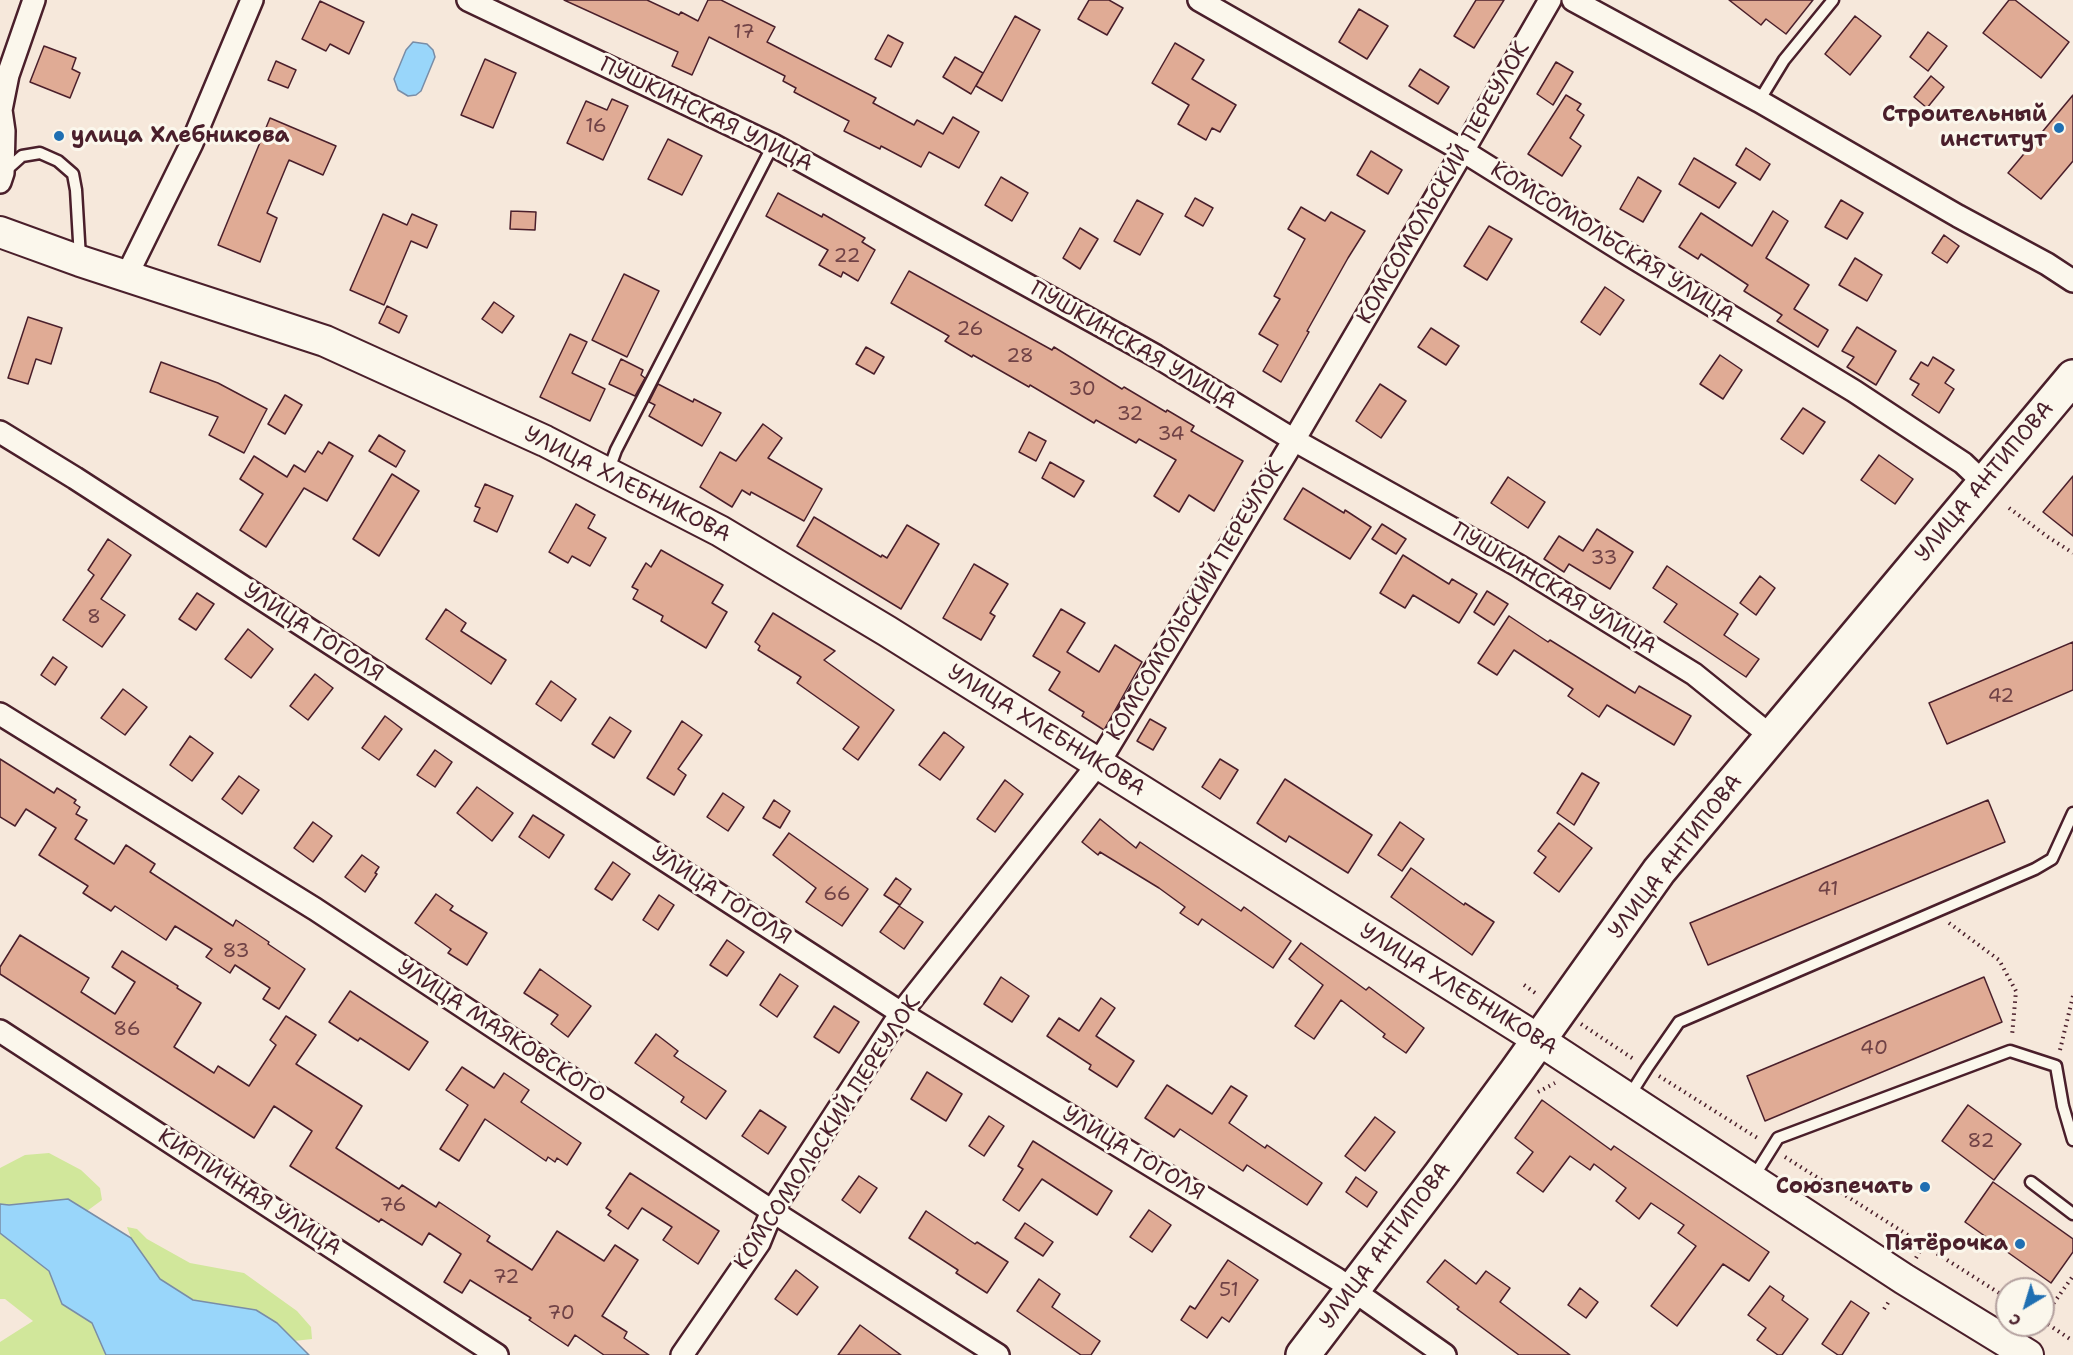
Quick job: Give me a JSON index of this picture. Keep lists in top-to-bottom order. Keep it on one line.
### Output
{"streets":{"main road":["УЛИЦА АНТИПОВА"],"street":["ПУШКИНСКАЯ УЛИЦА","КОМСОМОЛЬСКИЙ ПЕРЕУЛОК","КОМСОМОЛЬСКАЯ УЛИЦА","УЛИЦА ХЛЕБНИКОВА","УЛИЦА ГОГОЛЯ","УЛИЦА МАЯКОВСКОГО","КИРПИЧНАЯ УЛИЦА"]},"crossings":[["ПУШКИНСКАЯ УЛИЦА","КОМСОМОЛЬСКИЙ ПЕРЕУЛОК"],["ПУШКИНСКАЯ УЛИЦА","УЛИЦА АНТИПОВА"],["КОМСОМОЛЬСКИЙ ПЕРЕУЛОК","КОМСОМОЛЬСКАЯ УЛИЦА"],["КОМСОМОЛЬСКИЙ ПЕРЕУЛОК","УЛИЦА ХЛЕБНИКОВА"],["КОМСОМОЛЬСКИЙ ПЕРЕУЛОК","УЛИЦА ГОГОЛЯ"],["КОМСОМОЛЬСКИЙ ПЕРЕУЛОК","УЛИЦА МАЯКОВСКОГО"],["КОМСОМОЛЬСКАЯ УЛИЦА","УЛИЦА АНТИПОВА"],["УЛИЦА АНТИПОВА","УЛИЦА ХЛЕБНИКОВА"],["УЛИЦА АНТИПОВА","УЛИЦА ГОГОЛЯ"]],"places":["Строительный институт","улица Хлебникова","Союзпечать","Пятёрочка"],"house_numbers":["17","16","22","26","28","30","32","34","33","8","42","41","66","83","86","40","82","76","72","51","70"],"north":"bottom left"}
